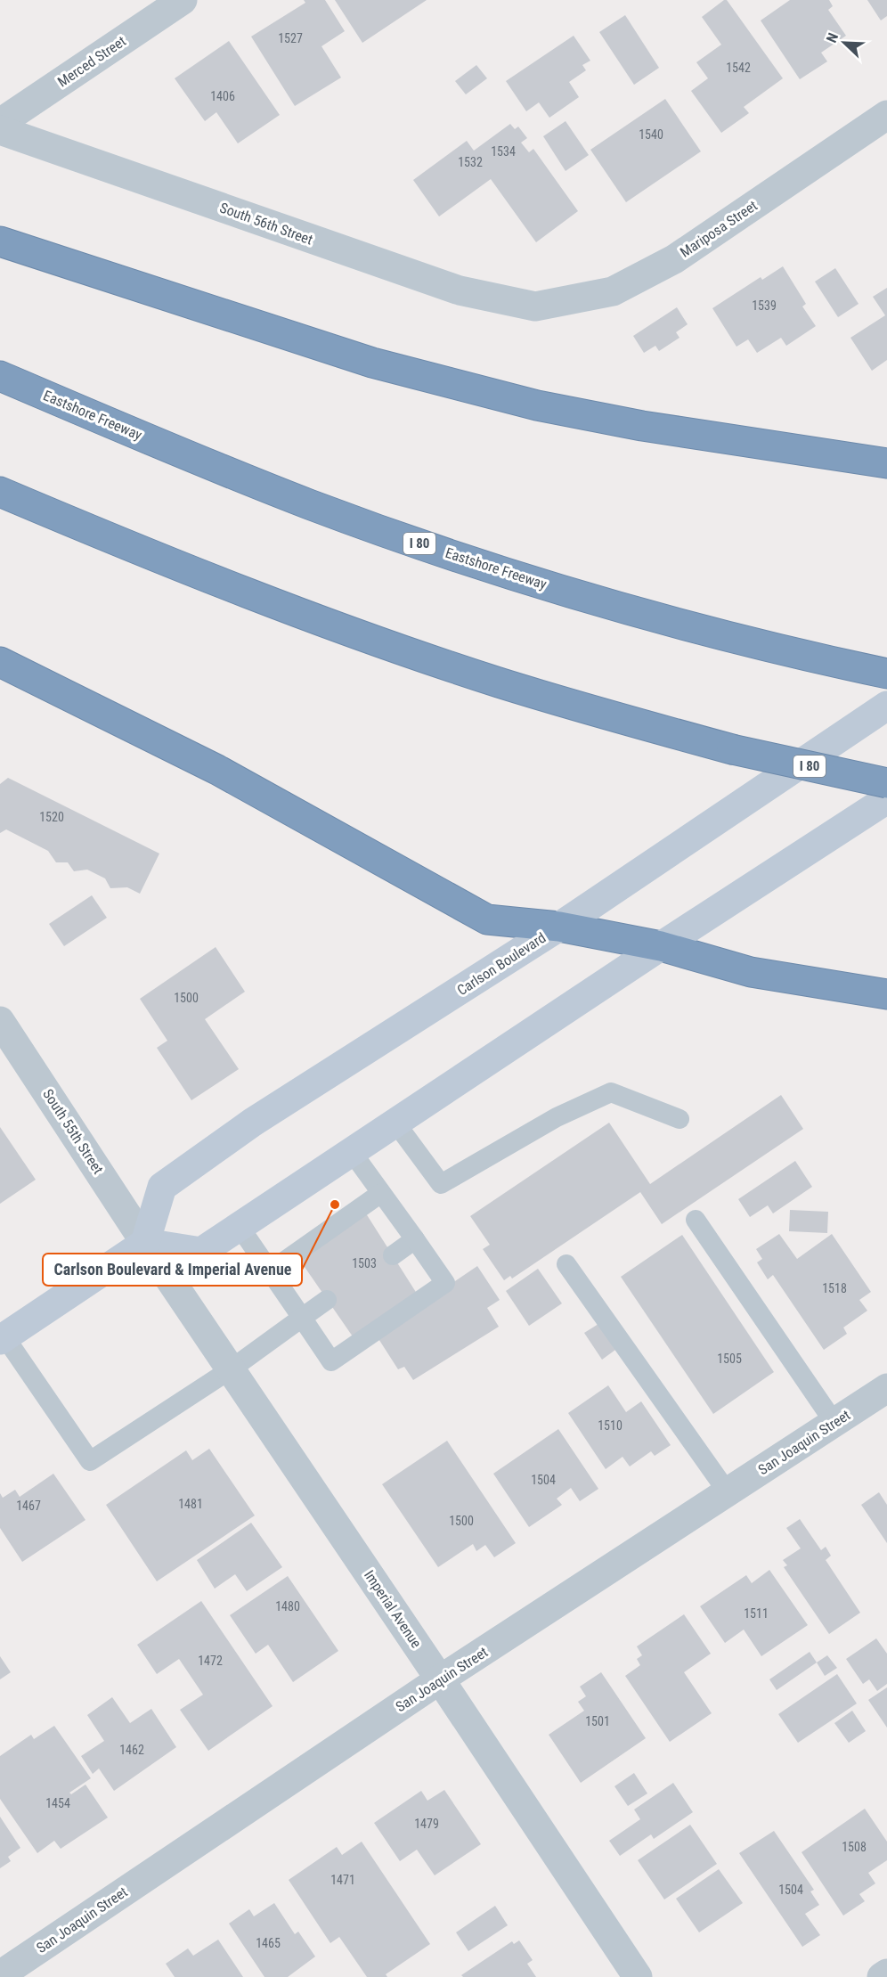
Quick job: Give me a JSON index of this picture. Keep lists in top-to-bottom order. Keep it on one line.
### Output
{"streets":{"highway":["Eastshore Freeway","I 80"],"main road":["Carlson Boulevard"],"street":["Merced Street","South 56th Street","Mariposa Street","South 55th Street","San Joaquin Street","Imperial Avenue"]},"crossings":[["South 56th Street","Mariposa Street"],["Carlson Boulevard","South 55th Street"],["Carlson Boulevard","Imperial Avenue"],["South 55th Street","Imperial Avenue"],["San Joaquin Street","Imperial Avenue"]],"places":["Carlson Boulevard & Imperial Avenue"],"house_numbers":["1527","1542","1406","1540","1534","1532","1539","1520","1500","1503","1518","1505","1510","1504","1481","1467","1500","1480","1511","1472","1501","1462","1454","1479","1508","1471","1504","1465"],"north":"top left"}
